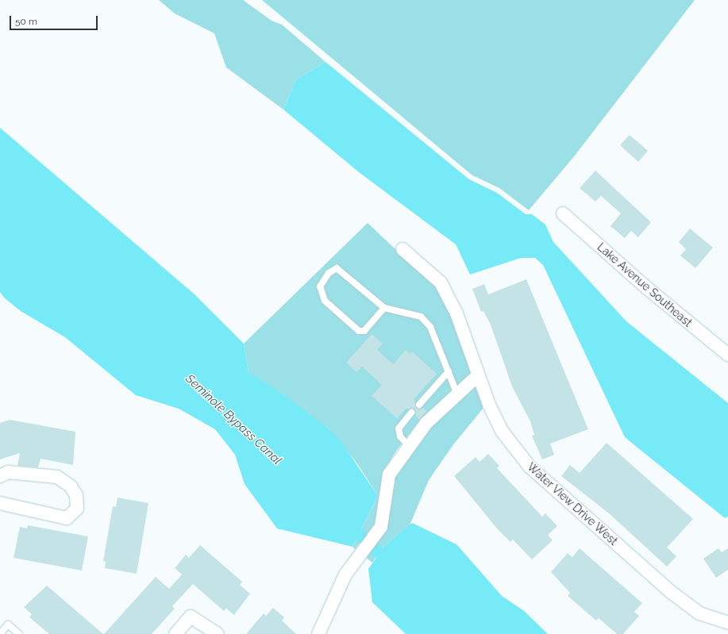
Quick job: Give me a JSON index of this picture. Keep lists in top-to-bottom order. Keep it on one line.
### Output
{"streets":{"street":["Lake Avenue Southeast","Water View Drive West"]},"water":["Seminole Bypass Canal"],"scale_bar":"50 m"}
